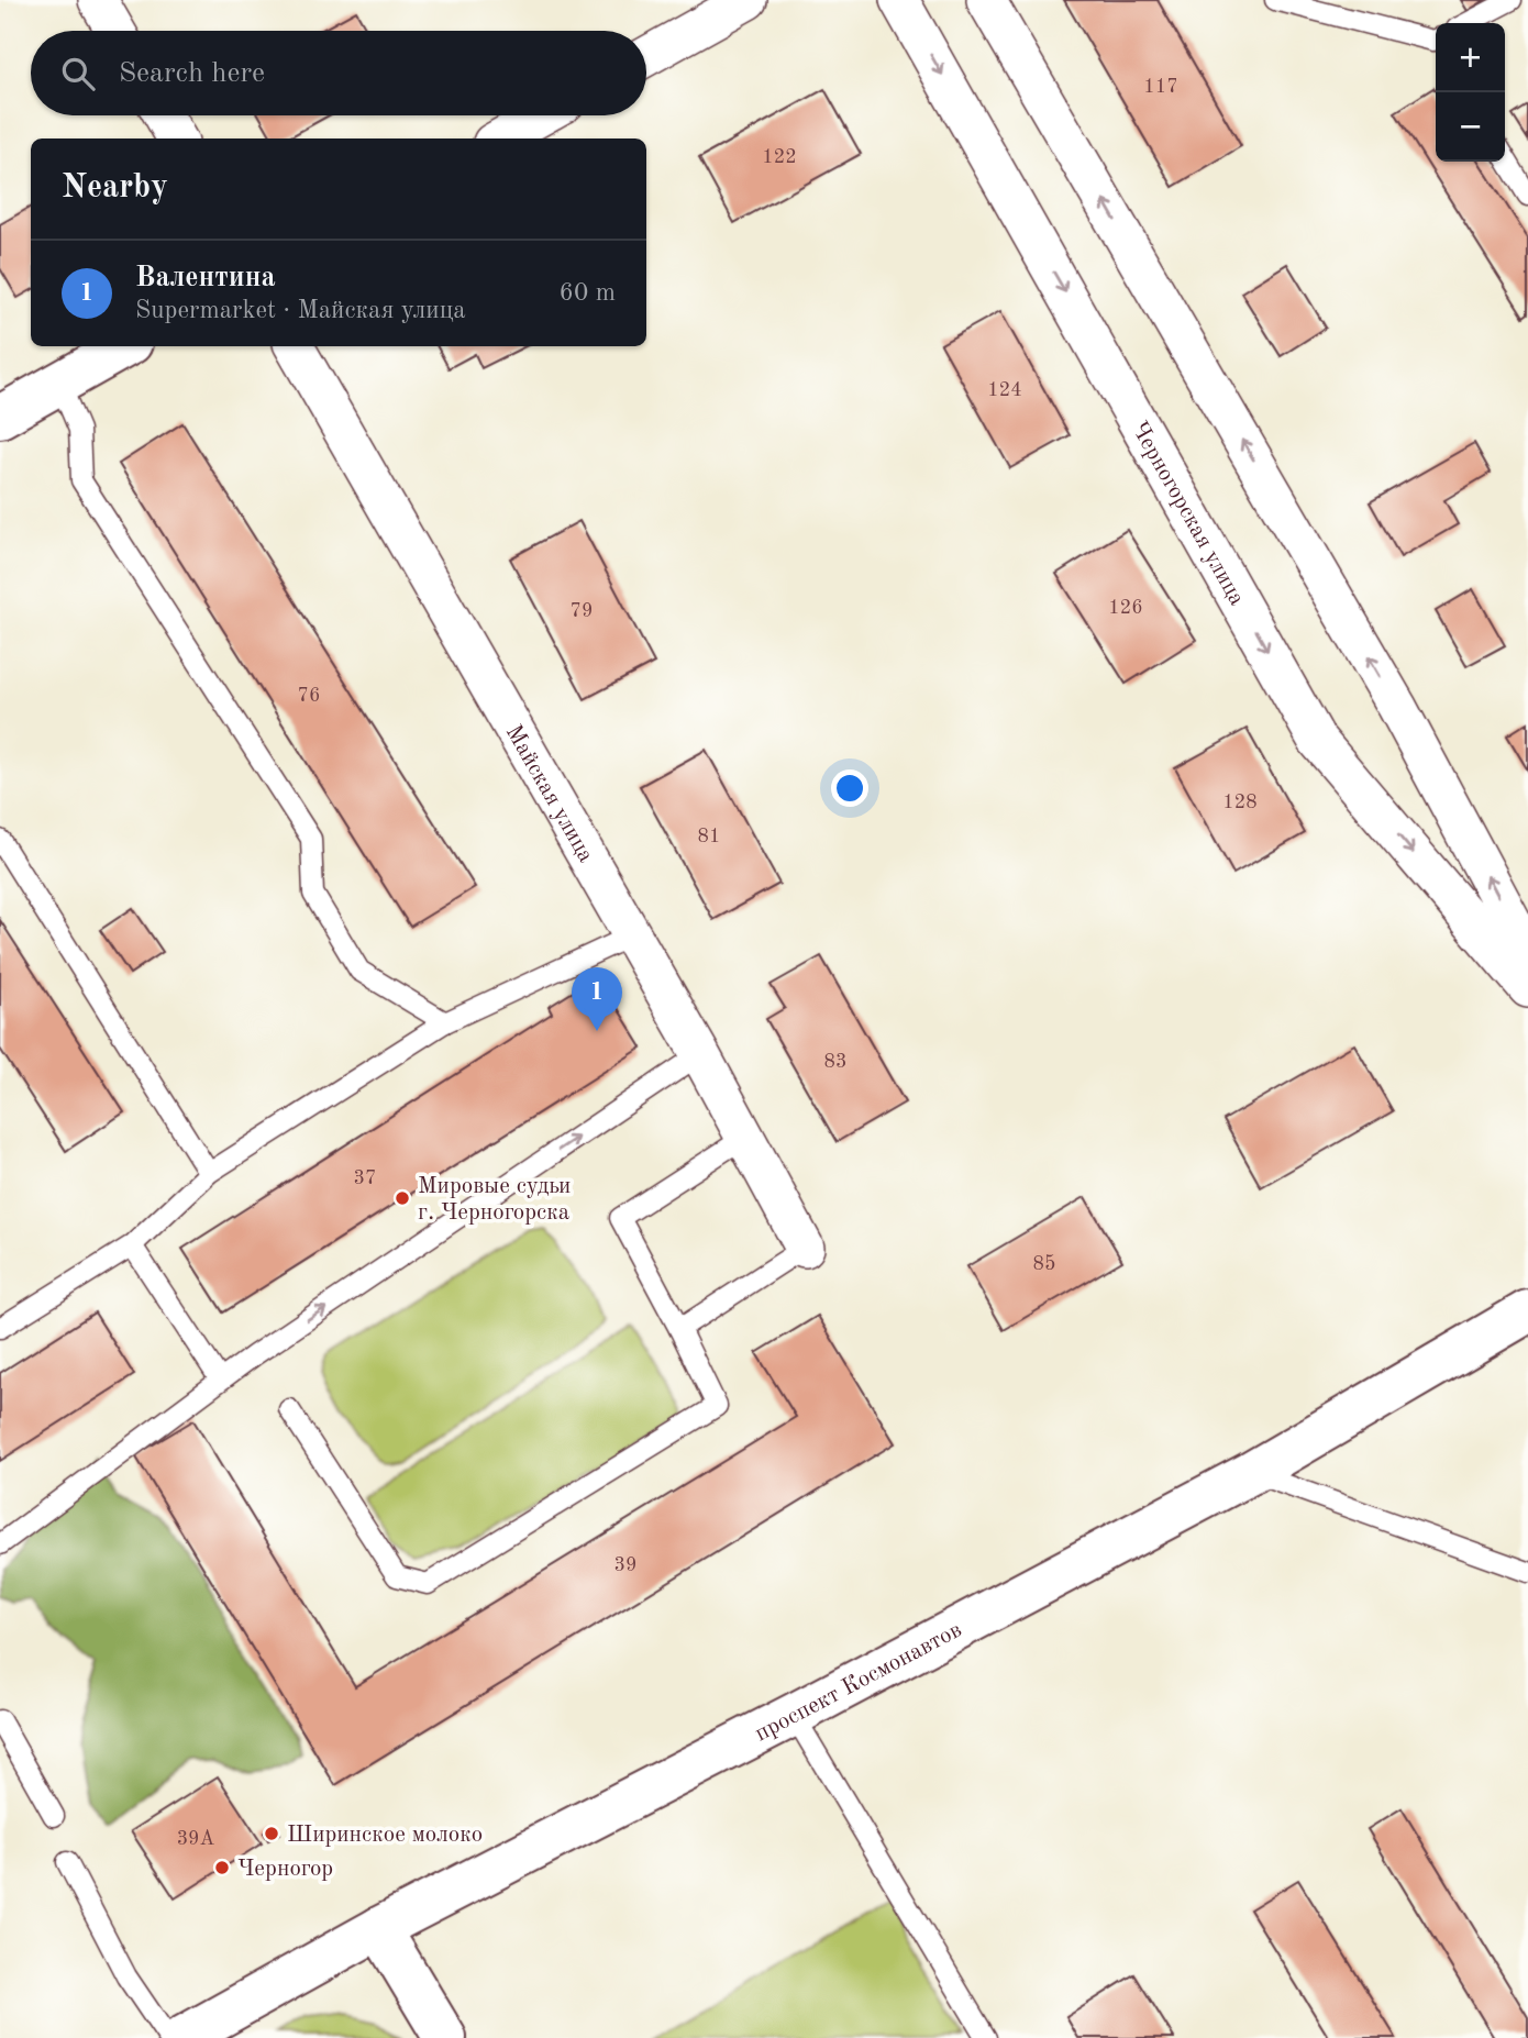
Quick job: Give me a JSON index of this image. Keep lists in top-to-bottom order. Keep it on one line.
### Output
{"streets":{"main road":["проспект Космонавтов"],"street":["Черногорская улица","Майская улица"]},"places":["Мировые судьи г. Черногорска","Ширинское молоко","Черногор"],"house_numbers":["117","122","124","126","79","76","128","81","83","37","85","39","39А"],"page":{"map_buttons":["+","−"],"search":"Search here","heading":"Nearby","list":[{"mark":"1","name":"Валентина","note":"Supermarket · Майская улица","value":"60 m"}],"pins":"1"}}
